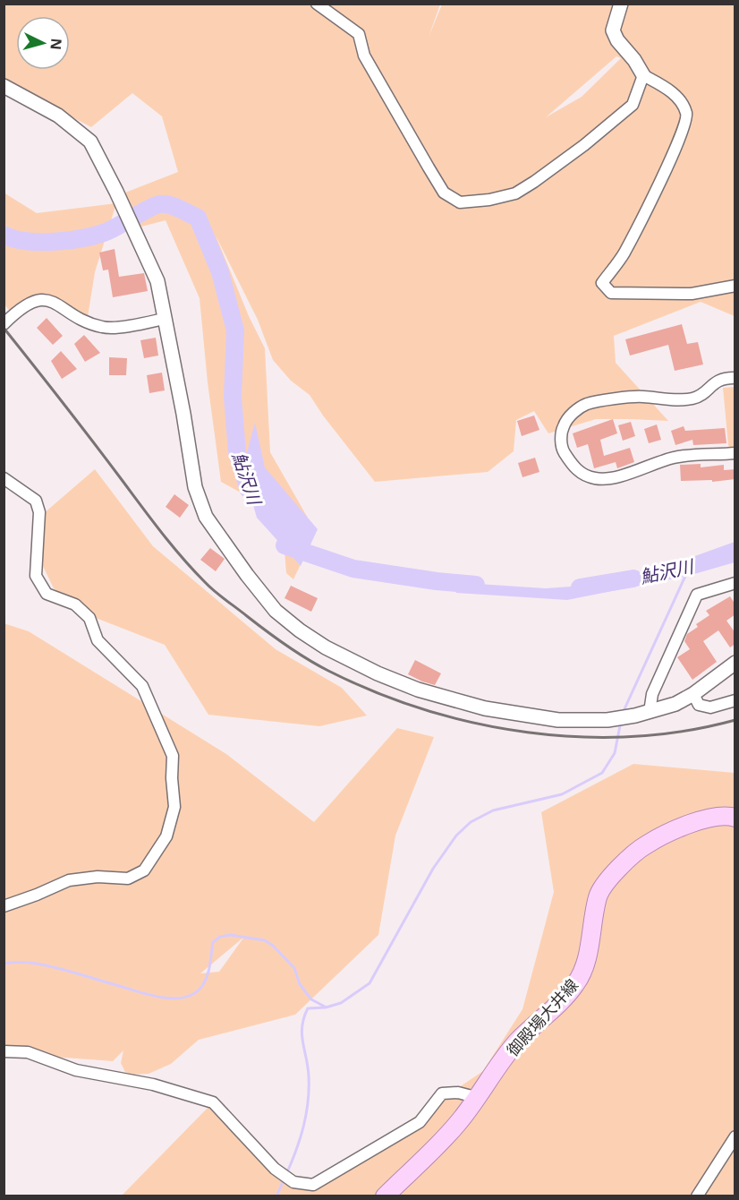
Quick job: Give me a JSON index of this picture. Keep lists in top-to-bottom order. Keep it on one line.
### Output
{"streets":{"main road":["御殿場大井線"]},"water":["鮎沢川"],"north":"right"}
